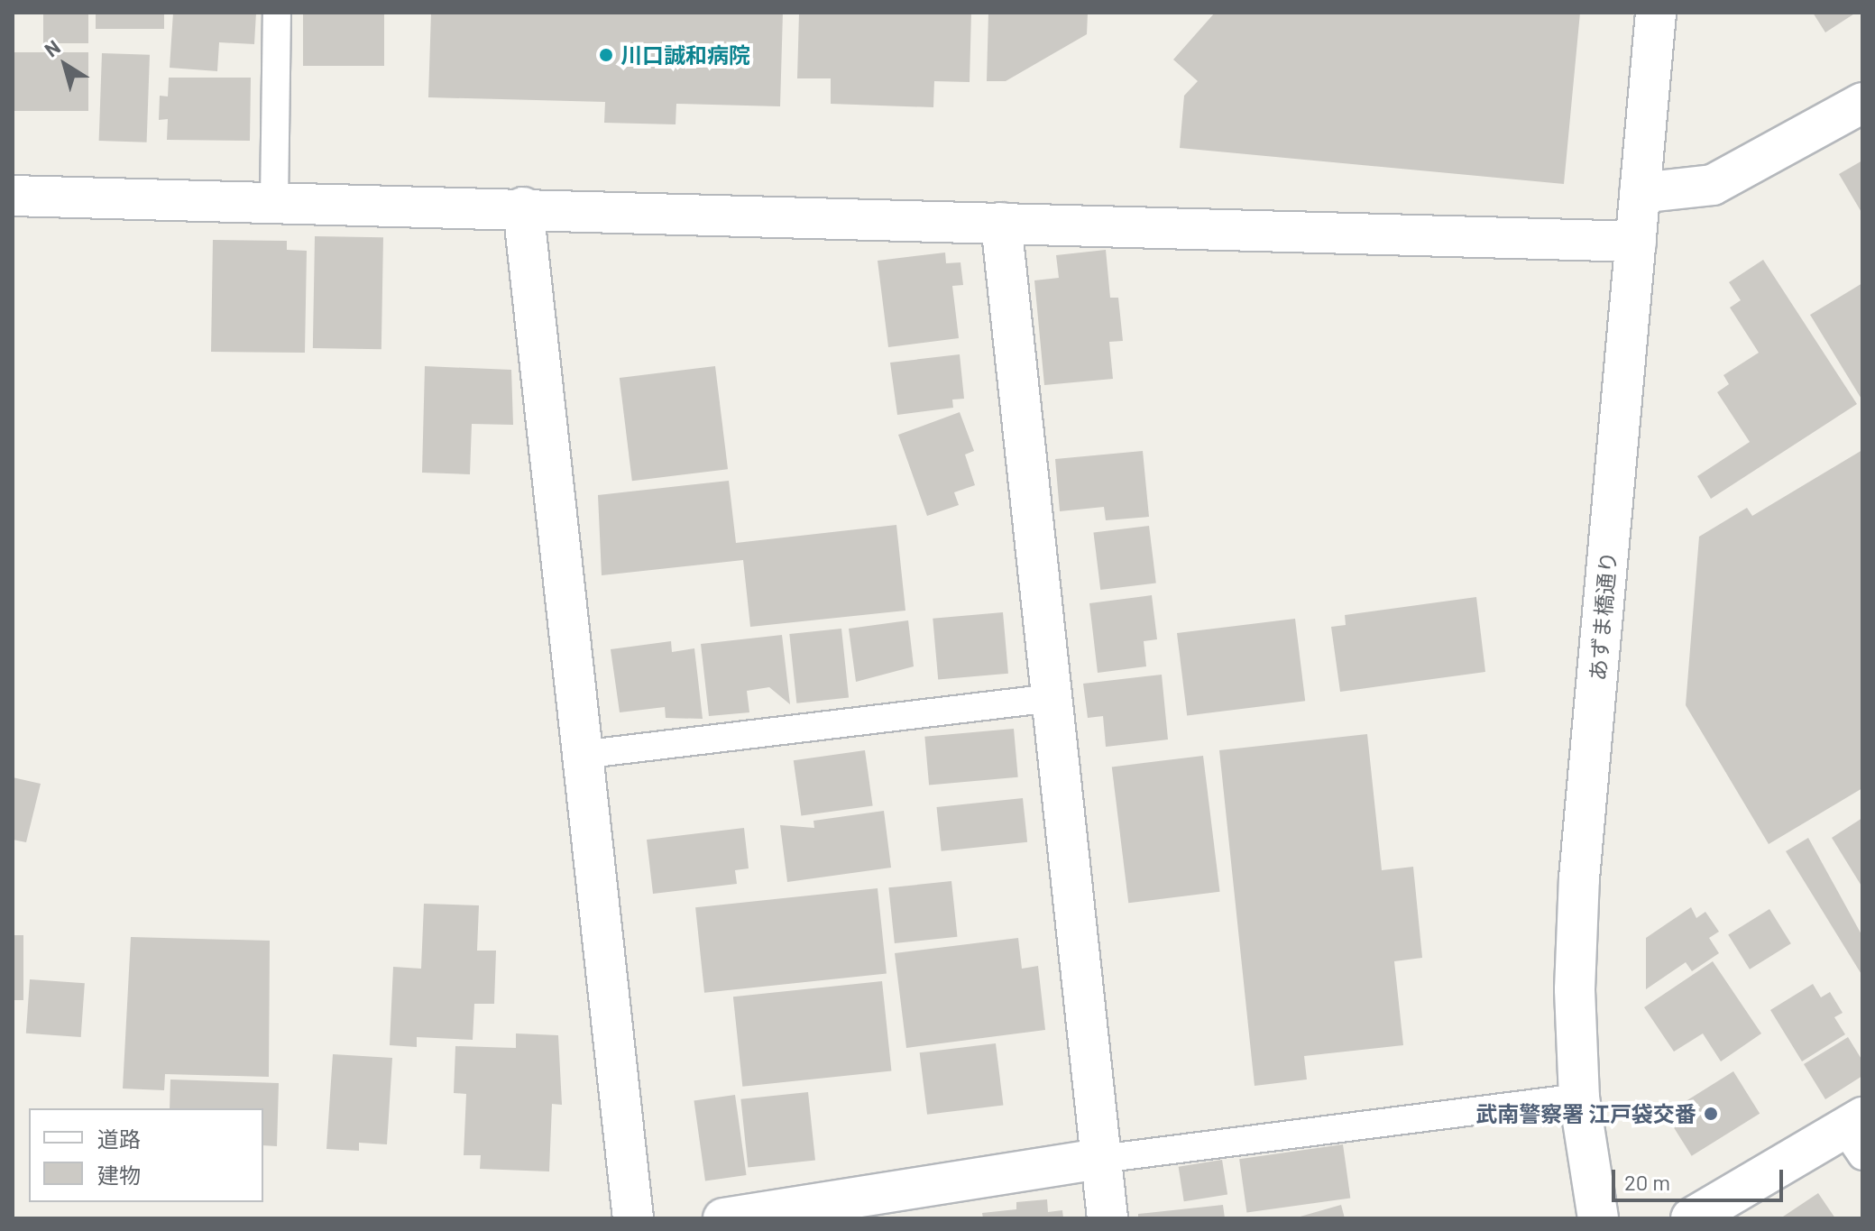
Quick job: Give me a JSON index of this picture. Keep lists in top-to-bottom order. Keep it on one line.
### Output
{"streets":{"street":["あずま橋通り"]},"places":["川口誠和病院","武南警察署 江戸袋交番"],"legend":["道路","建物"],"scale_bar":"20 m","north":"top left"}
